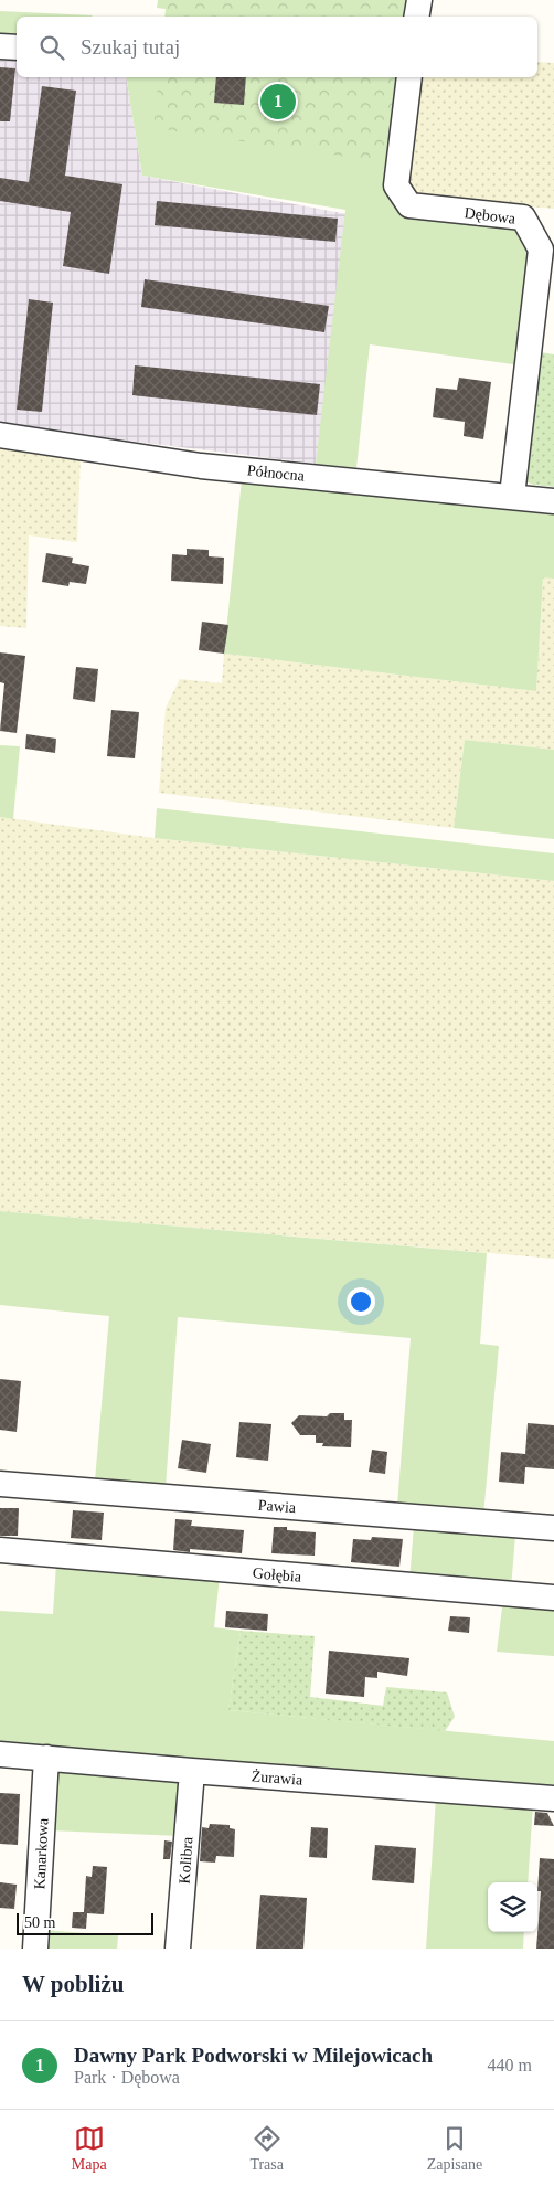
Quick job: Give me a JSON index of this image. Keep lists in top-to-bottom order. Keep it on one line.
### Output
{"streets":{"street":["Dębowa","Północna","Pawia","Gołębia","Żurawia","Kanarkowa","Kolibra"]},"crossings":[["Dębowa","Północna"],["Żurawia","Kanarkowa"],["Żurawia","Kolibra"]],"scale_bar":"50 m","page":{"search":"Szukaj tutaj","pins":"1","scale":"50 m","heading":"W pobliżu","list":[{"mark":"1","name":"Dawny Park Podworski w Milejowicach","note":"Park · Dębowa","value":"440 m"}],"nav":["Mapa","Trasa","Zapisane"]}}
